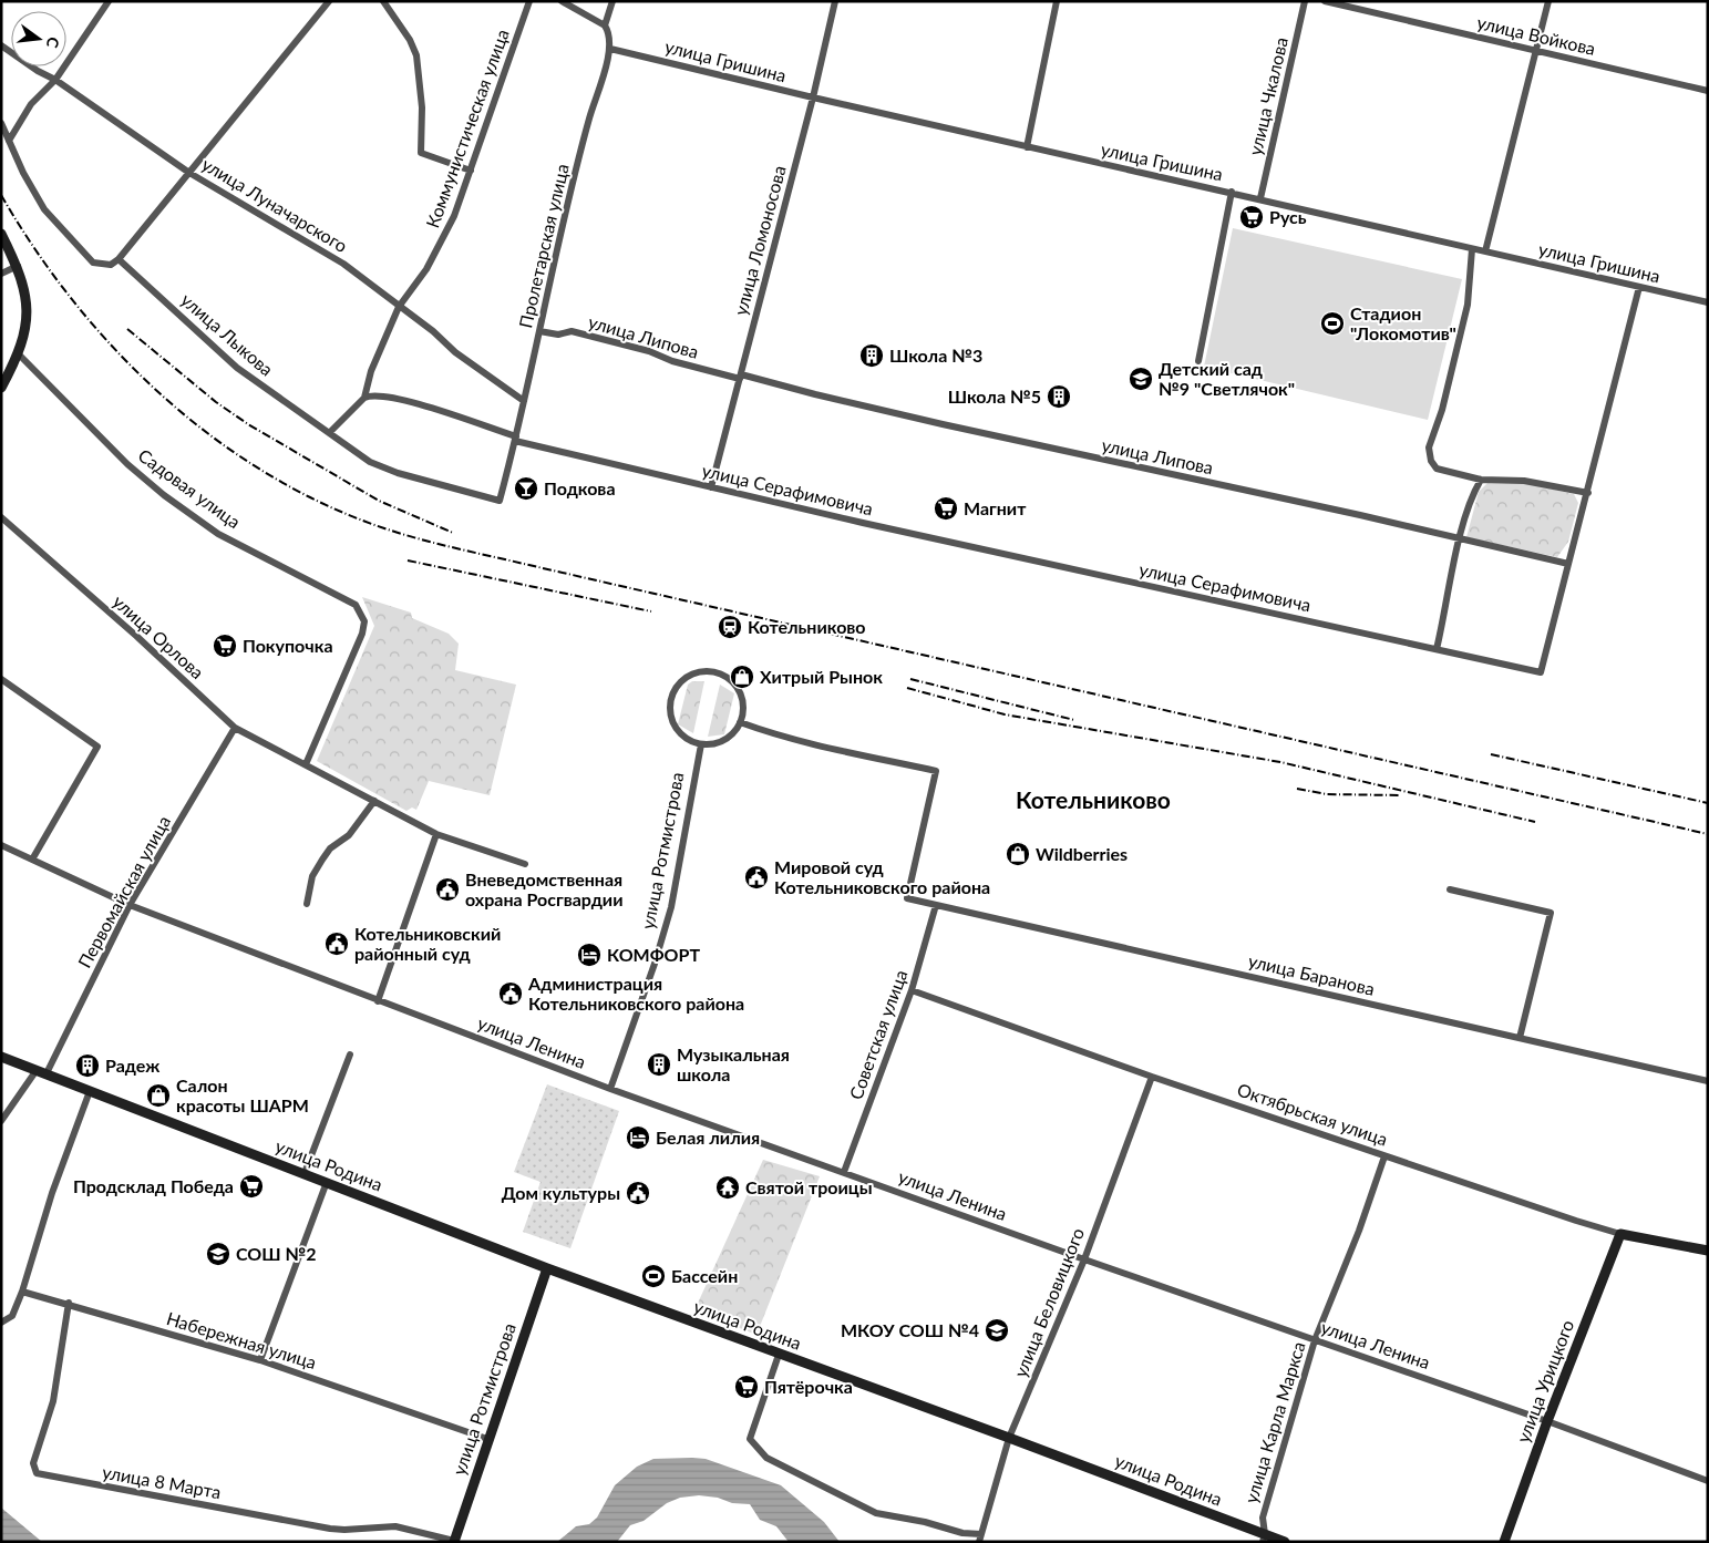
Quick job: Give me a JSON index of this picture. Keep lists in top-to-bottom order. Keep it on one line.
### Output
{"streets":{"street":["улица Войкова","улица Гришина","улица Чкалова","Коммунистическая улица","улица Луначарского","улица Ломоносова","Пролетарская улица","улица Лыкова","улица Липова","Садовая улица","улица Серафимовича","улица Орлова","улица Ротмистрова","Первомайская улица","улица Баранова","Советская улица","улица Ленина","Октябрьская улица","улица Родина","улица Беловицкого","Набережная улица","улица Урицкого","улица Карла Маркса","улица 8 Марта"]},"crossings":[["улица Гришина","улица Чкалова"],["улица Гришина","улица Ломоносова"],["улица Гришина","Пролетарская улица"],["улица Гришина","улица Серафимовича"],["Коммунистическая улица","улица Луначарского"],["Коммунистическая улица","улица Лыкова"],["Коммунистическая улица","улица Серафимовича"],["улица Луначарского","Пролетарская улица"],["улица Ломоносова","улица Липова"],["улица Ломоносова","улица Серафимовича"],["Пролетарская улица","улица Лыкова"],["Пролетарская улица","улица Липова"],["Пролетарская улица","улица Серафимовича"],["улица Липова","улица Серафимовича"],["Садовая улица","улица Орлова"],["улица Орлова","Первомайская улица"],["улица Ротмистрова","улица Баранова"],["улица Ротмистрова","улица Ленина"],["улица Ротмистрова","улица Родина"],["улица Ротмистрова","Набережная улица"],["улица Ротмистрова","улица 8 Марта"],["Первомайская улица","улица Ленина"],["Первомайская улица","улица Родина"],["улица Баранова","Советская улица"],["Советская улица","улица Ленина"],["Советская улица","Октябрьская улица"],["улица Ленина","улица Беловицкого"],["улица Ленина","улица Урицкого"],["улица Ленина","улица Карла Маркса"],["Октябрьская улица","улица Беловицкого"],["Октябрьская улица","улица Урицкого"],["Октябрьская улица","улица Карла Маркса"],["улица Родина","улица Беловицкого"],["улица Родина","улица Карла Маркса"],["Набережная улица","улица 8 Марта"]],"districts":["Котельниково"],"places":{"supermarket":["Русь","Магнит","Покупочка","Продсклад Победа","Пятёрочка"],"sports":["Стадион \"Локомотив\"","Бассейн"],"building":["Школа №3","Школа №5","Музыкальная школа","Радеж"],"school or university":["Детский сад №9 \"Светлячок\"","СОШ №2","МКОУ СОШ №4"],"bar":["Подкова"],"station":["Котельниково"],"shop":["Хитрый Рынок","Wildberries","Салон красоты ШАРМ"],"public building":["Мировой суд Котельниковского района","Вневедомственная охрана Росгвардии","Котельниковский районный суд","Администрация Котельниковского района","Дом культуры"],"hotel":["КОМФОРТ","Белая лилия"],"temple":["Святой троицы"]},"north":"right"}
